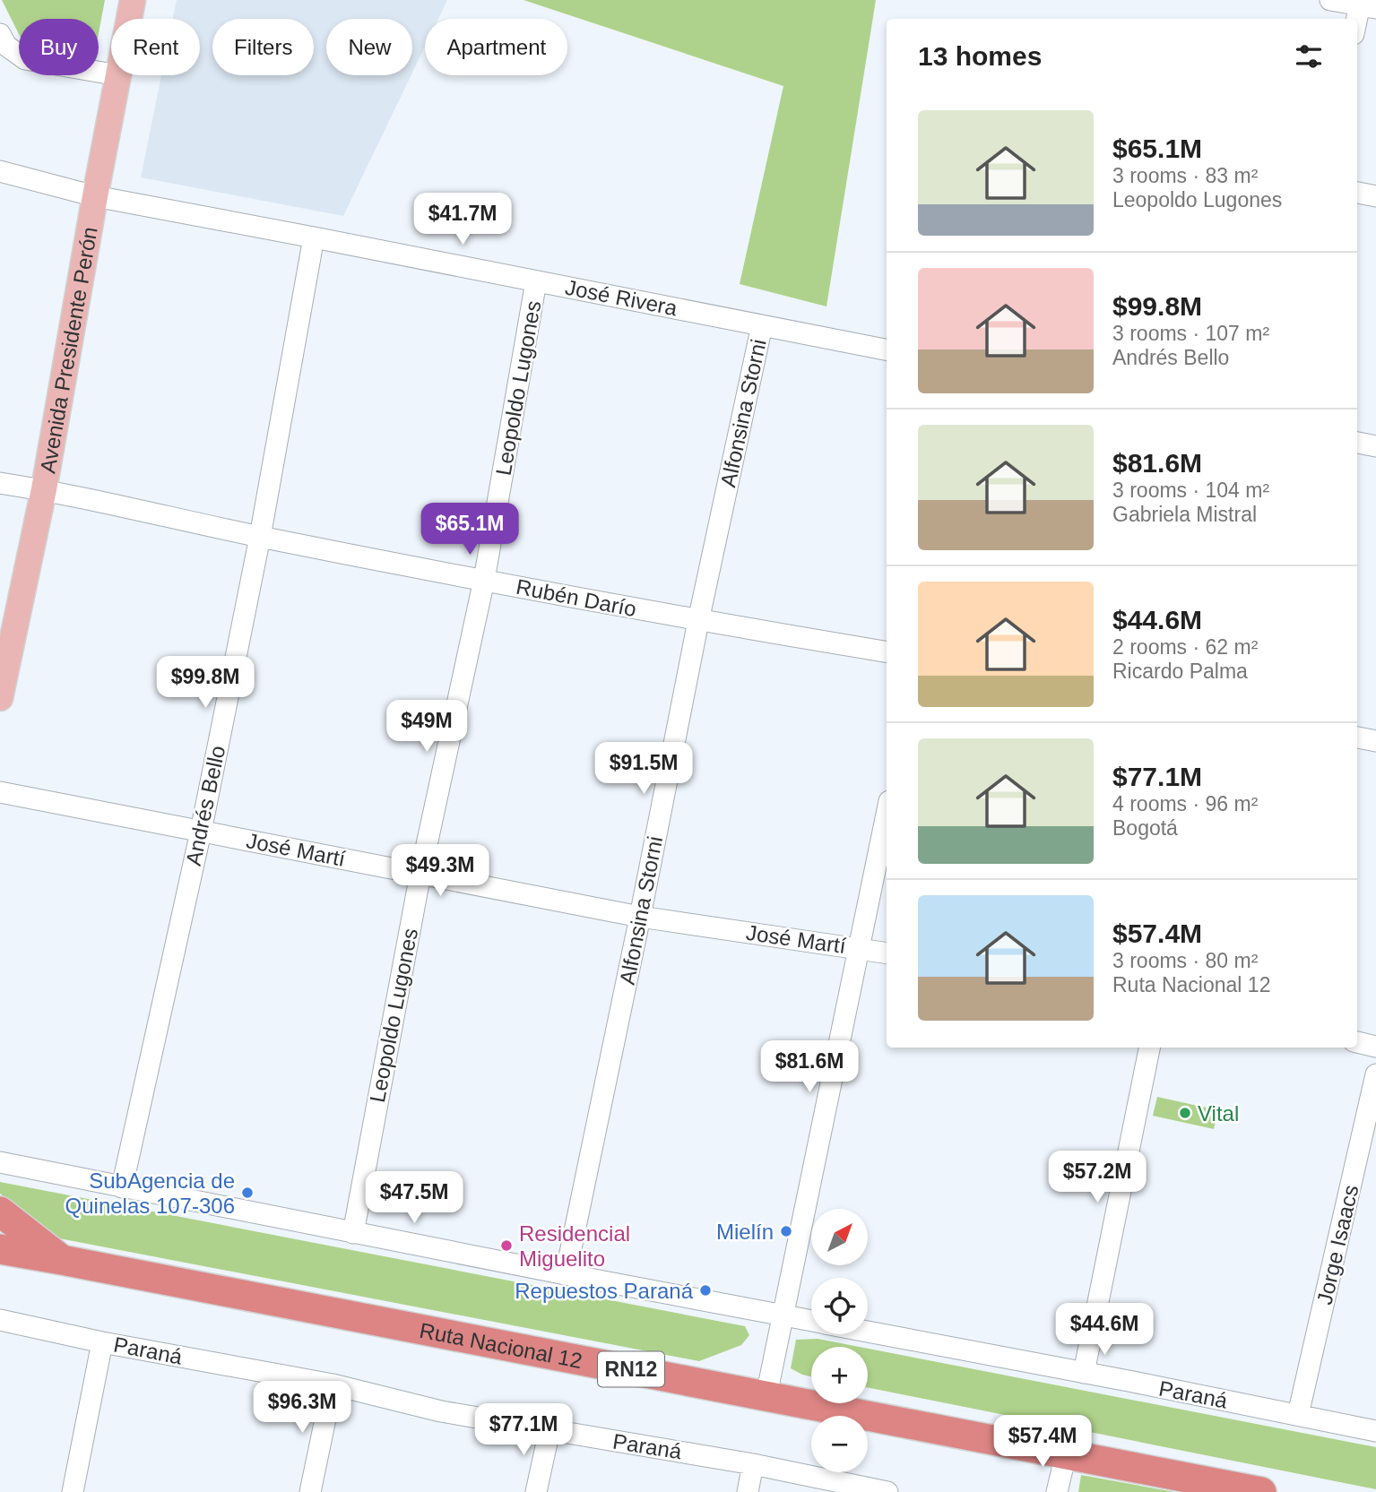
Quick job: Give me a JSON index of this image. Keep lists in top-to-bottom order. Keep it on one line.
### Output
{"streets":{"highway":["Ruta Nacional 12","RN12"],"main road":["Avenida Presidente Perón"],"street":["José Rivera","Leopoldo Lugones","Alfonsina Storni","Rubén Darío","Andrés Bello","José Martí","Jorge Isaacs","Paraná"]},"crossings":[["José Rivera","Avenida Presidente Perón"],["José Rivera","Leopoldo Lugones"],["José Rivera","Alfonsina Storni"],["José Rivera","Andrés Bello"],["Avenida Presidente Perón","Rubén Darío"],["Leopoldo Lugones","Rubén Darío"],["Leopoldo Lugones","José Martí"],["Leopoldo Lugones","Paraná"],["Alfonsina Storni","Rubén Darío"],["Alfonsina Storni","José Martí"],["Alfonsina Storni","Paraná"],["Rubén Darío","Andrés Bello"],["Andrés Bello","José Martí"],["Andrés Bello","Paraná"],["Jorge Isaacs","Paraná"]],"places":["Vital","SubAgencia de Quinelas 107-306","Mielín","Residencial Miguelito","Repuestos Paraná"],"north":"top right","page":{"chip":["Buy","Rent","Filters","New","Apartment"],"heading":"13 homes","list":[{"name":"$65.1M","note":"3 rooms · 83 m² · Leopoldo Lugones"},{"name":"$99.8M","note":"3 rooms · 107 m² · Andrés Bello"},{"name":"$81.6M","note":"3 rooms · 104 m² · Gabriela Mistral"},{"name":"$44.6M","note":"2 rooms · 62 m² · Ricardo Palma"},{"name":"$77.1M","note":"4 rooms · 96 m² · Bogotá"},{"name":"$57.4M","note":"3 rooms · 80 m² · Ruta Nacional 12"}],"price":["$41.7M","$65.1M","$99.8M","$49M","$91.5M","$49.3M","$81.6M","$57.2M","$47.5M","$44.6M","$96.3M","$77.1M","$57.4M"],"map_buttons":["+","−"]}}
